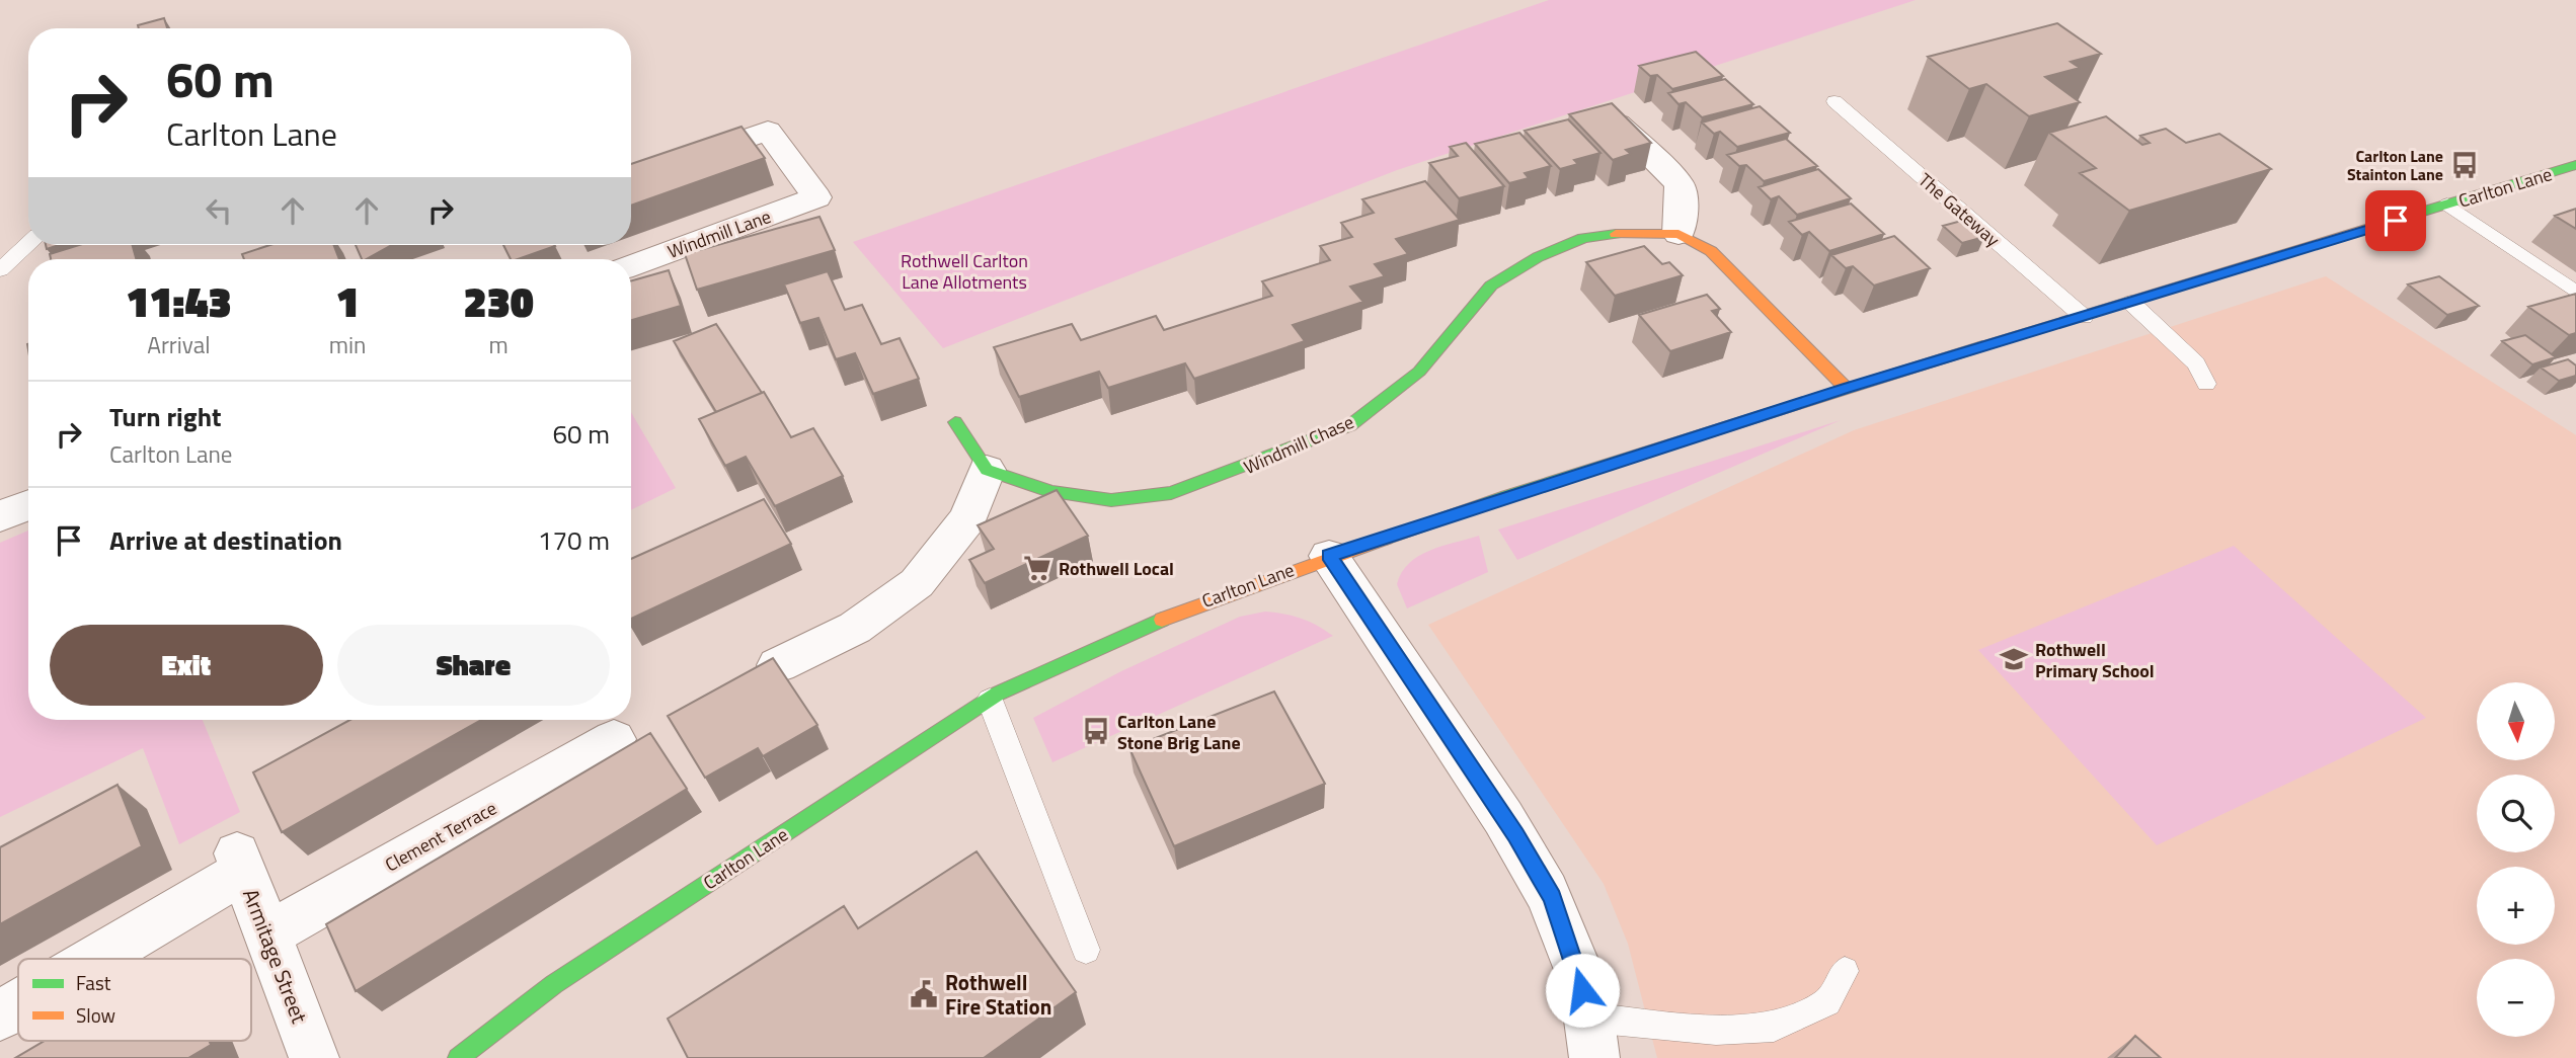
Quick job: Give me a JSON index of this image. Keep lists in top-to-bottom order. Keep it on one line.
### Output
{"streets":{"main road":["Carlton Lane","Windmill Chase"],"street":["Windmill Lane","Clement Terrace","Armitage Street"],"lane":["The Gateway"]},"crossings":[["Carlton Lane","The Gateway"],["Carlton Lane","Windmill Chase"],["Clement Terrace","Armitage Street"]],"parks":["Rothwell Carlton Lane Allotments"],"places":{"bus stop":["Carlton Lane Stainton Lane","Carlton Lane Stone Brig Lane"],"supermarket":["Rothwell Local"],"school or university":["Rothwell Primary School"],"public building":["Rothwell Fire Station"]},"legend":["Fast","Slow"],"north":"bottom","page":{"turn":["60 m","Carlton Lane"],"eta":["11:43","Arrival","1","min","230","m"],"list":[{"name":"Turn right","note":"Carlton Lane","value":"60 m"},{"name":"Arrive at destination","value":"170 m"}],"buttons":["Exit","Share"],"map_buttons":["+","−"]}}
